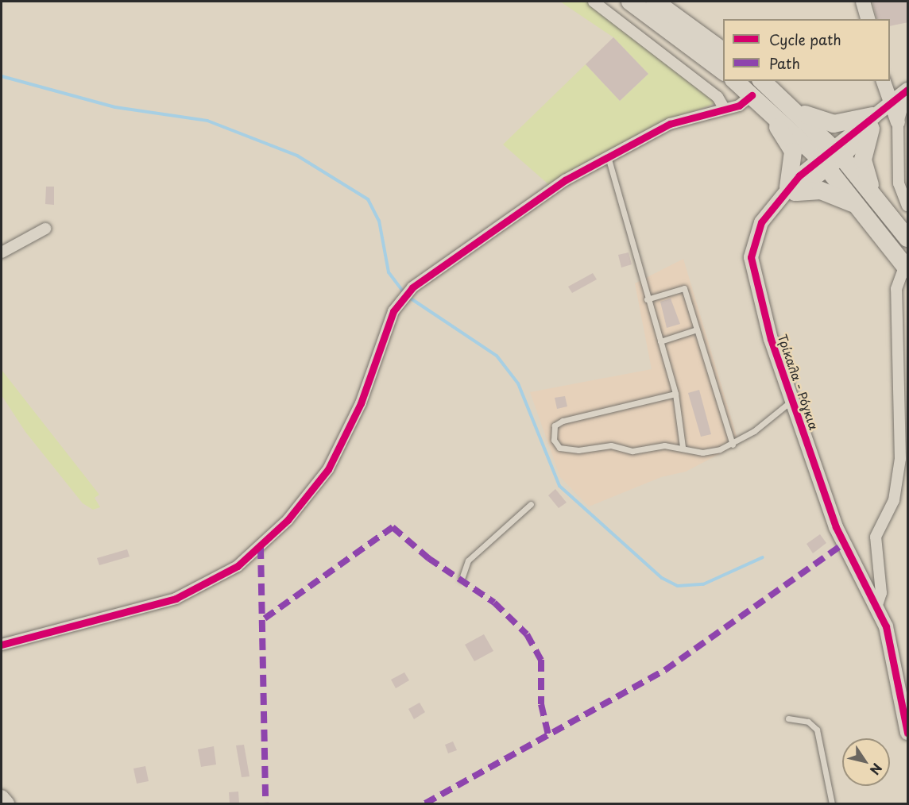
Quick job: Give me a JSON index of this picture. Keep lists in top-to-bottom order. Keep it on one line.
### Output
{"streets":{"street":["Τρίκαλα - Ρόγκια"]},"legend":["Cycle path","Path"],"north":"bottom right"}
